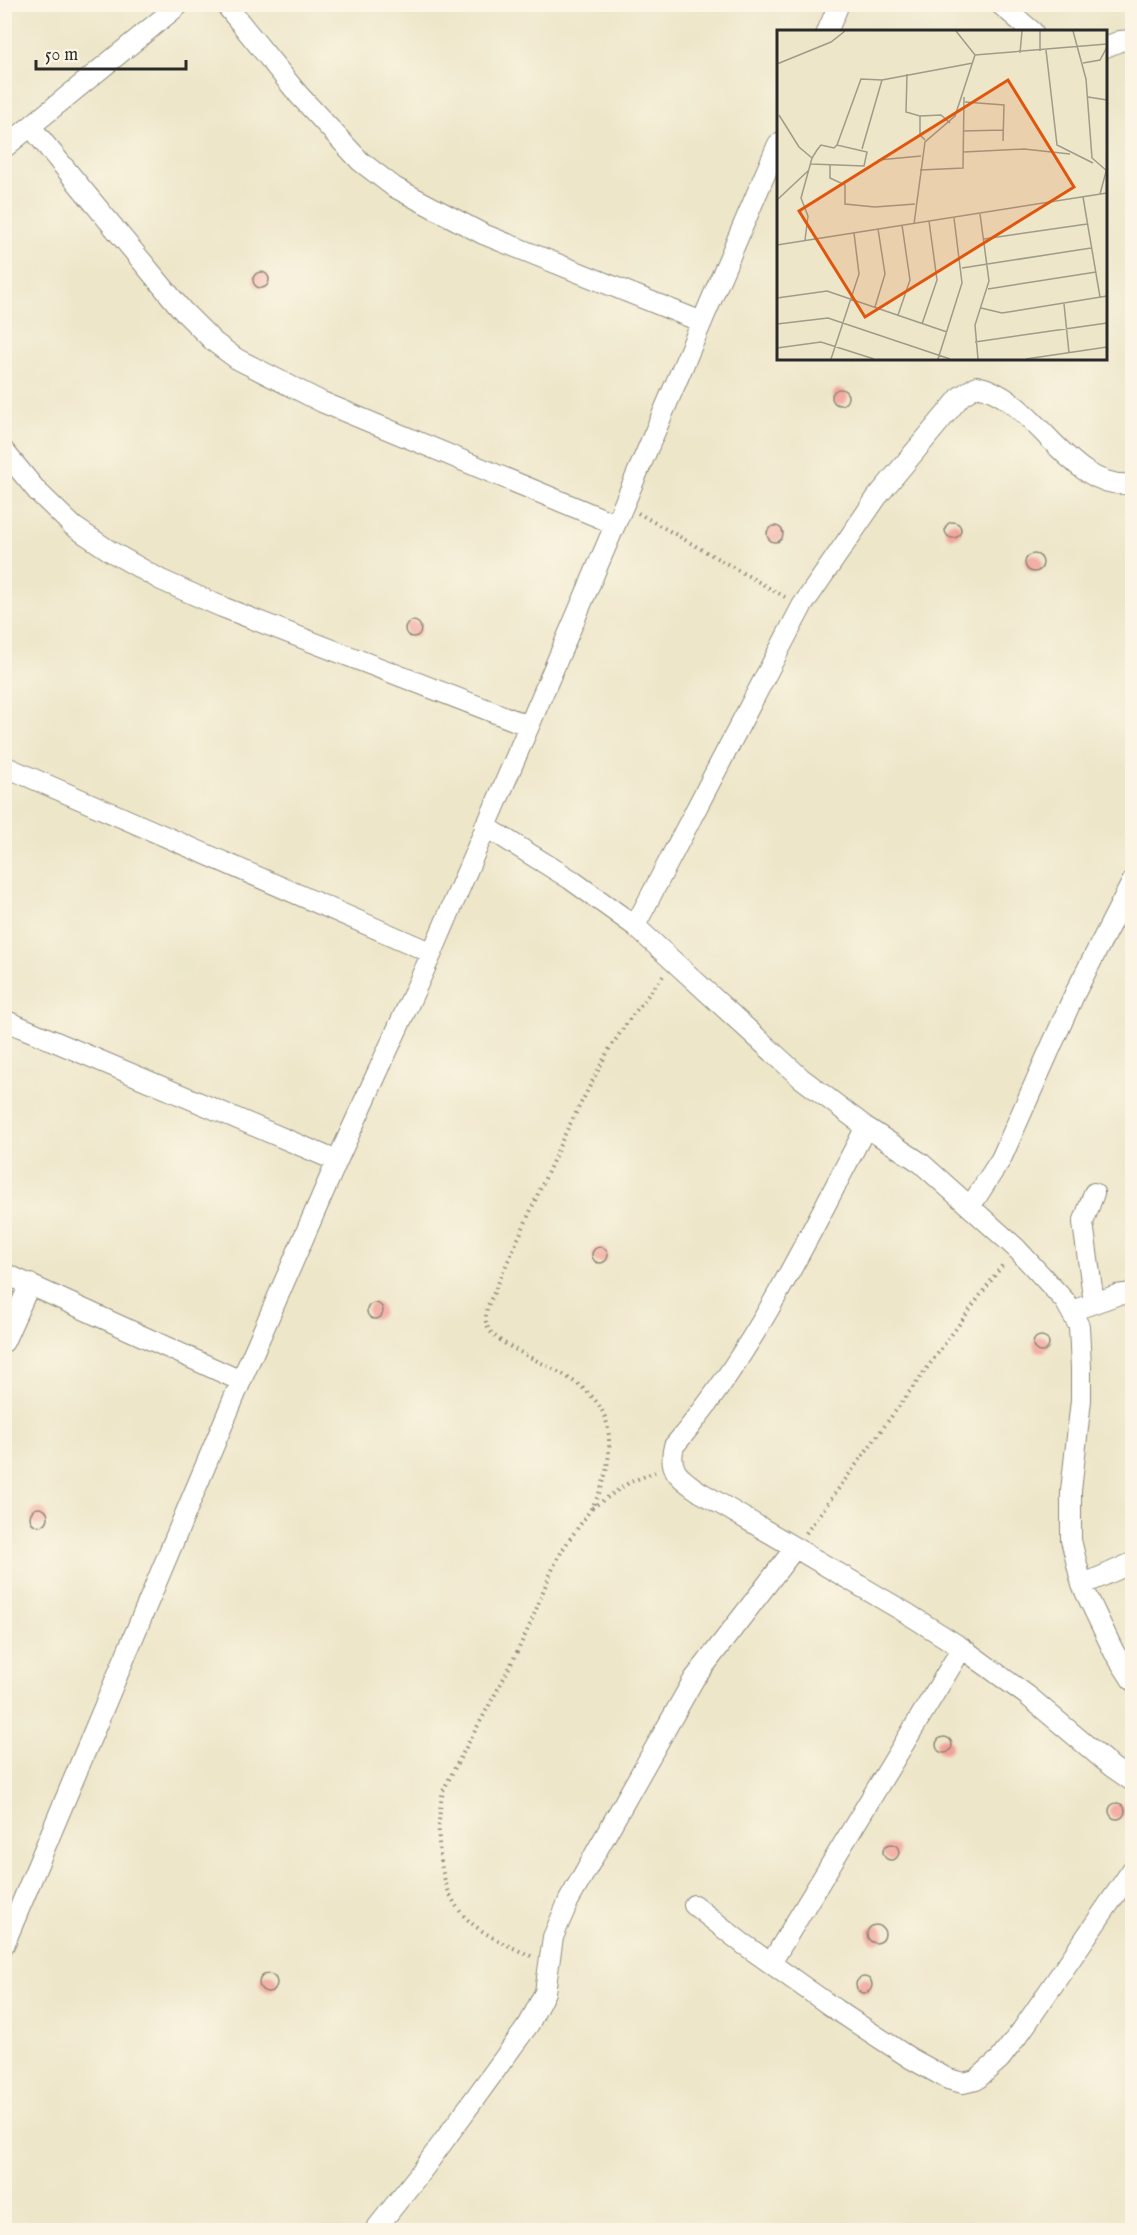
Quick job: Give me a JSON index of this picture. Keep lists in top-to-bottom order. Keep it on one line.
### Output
{"scale_bar":"50 m"}
